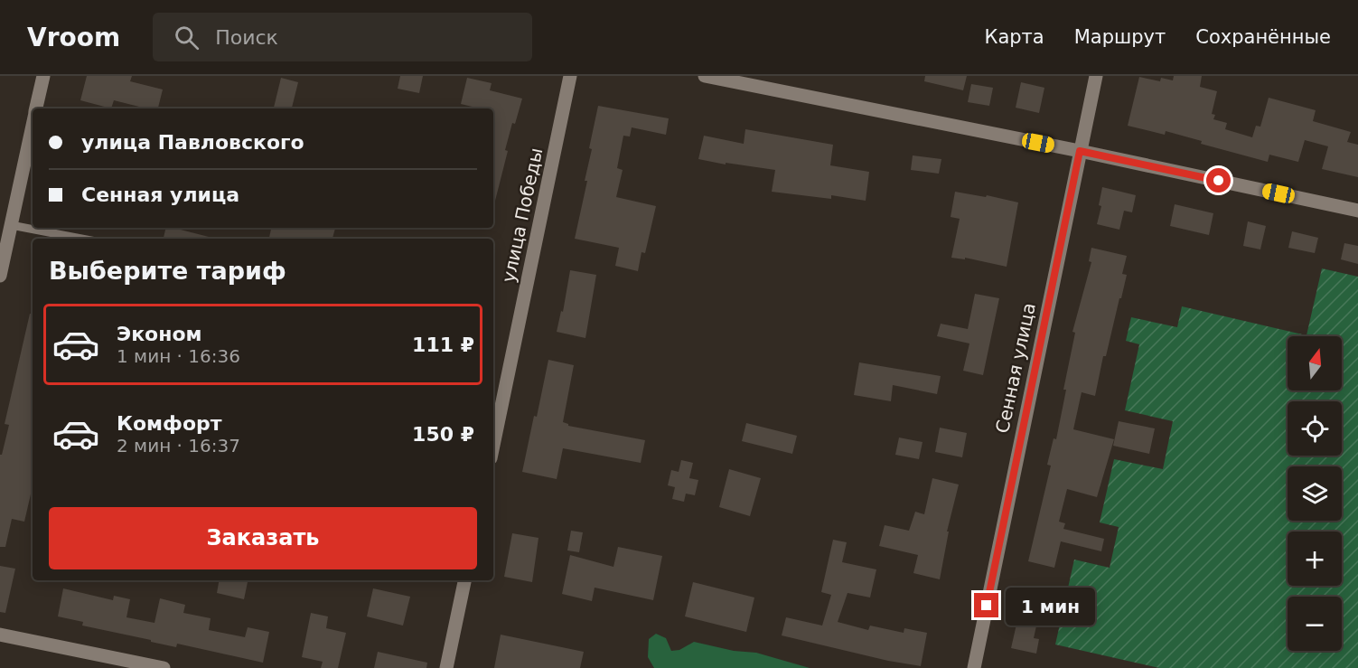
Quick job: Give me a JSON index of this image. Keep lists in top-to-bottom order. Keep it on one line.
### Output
{"streets":{"street":["улица Победы","Сенная улица"]},"north":"top","page":{"header":"Vroom","search":"Поиск","nav":["Карта","Маршрут","Сохранённые"],"banner":["улица Павловского","Сенная улица"],"heading":"Выберите тариф","list":[{"name":"Эконом","note":"1 мин · 16:36","value":"111 ₽"},{"name":"Комфорт","note":"2 мин · 16:37","value":"150 ₽"}],"map_buttons":["+","−"],"buttons":"Заказать","bubble":"1 мин"}}
